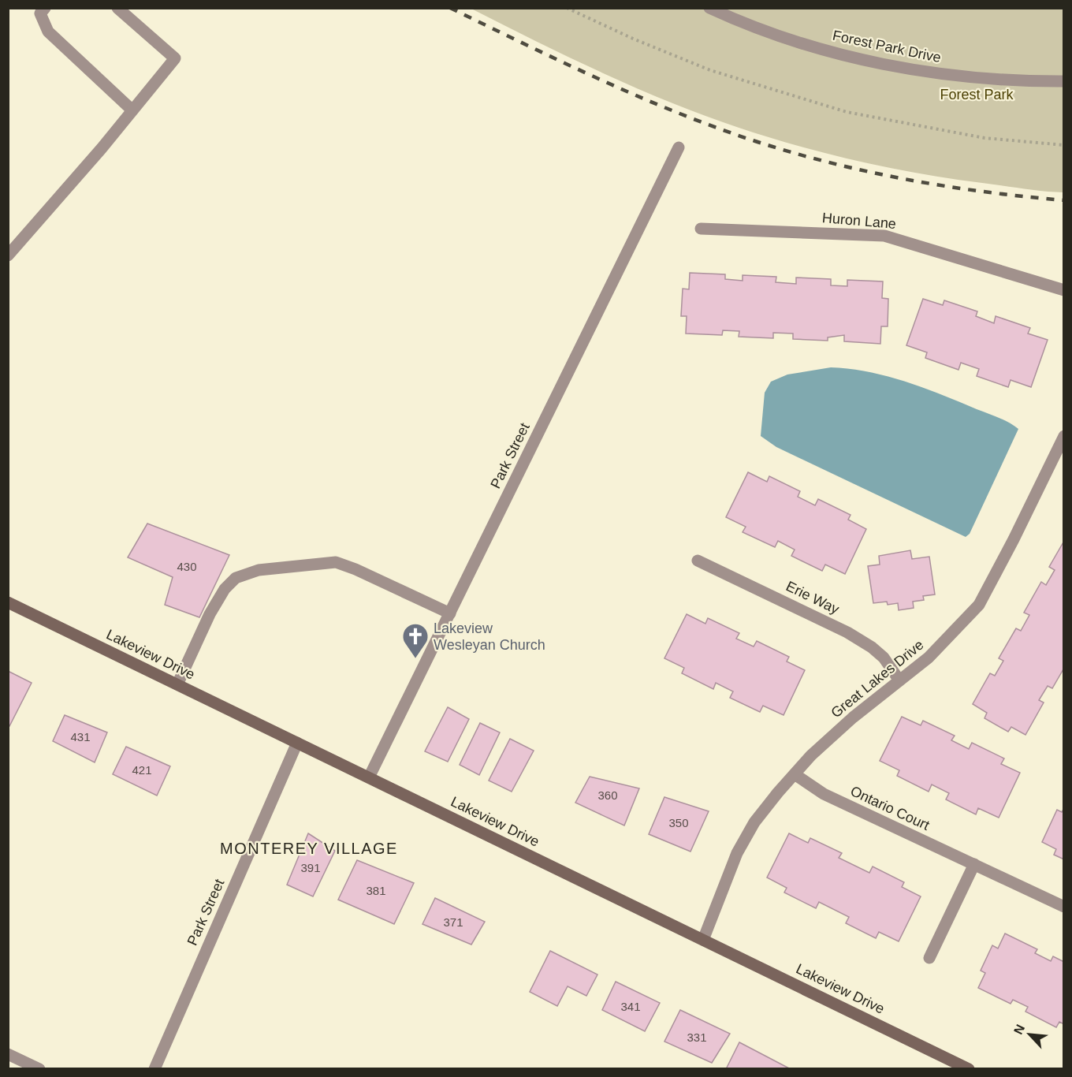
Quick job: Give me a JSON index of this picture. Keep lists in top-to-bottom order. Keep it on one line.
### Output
{"streets":{"street":["Forest Park Drive","Huron Lane","Park Street","Erie Way","Lakeview Drive","Great Lakes Drive","Ontario Court"]},"crossings":[["Park Street","Lakeview Drive"],["Erie Way","Great Lakes Drive"],["Lakeview Drive","Great Lakes Drive"],["Great Lakes Drive","Ontario Court"]],"districts":["MONTEREY VILLAGE"],"parks":["Forest Park"],"places":{"church":["Lakeview Wesleyan Church"]},"house_numbers":["430","431","421","360","350","391","381","371","341","331"],"north":"top left"}
